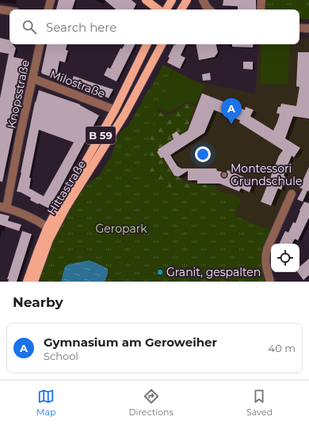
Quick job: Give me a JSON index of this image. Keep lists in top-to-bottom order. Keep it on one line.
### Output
{"streets":{"main road":["B 59","Hittastraße"],"street":["Milostraße","Knopsstraße"]},"crossings":[["Milostraße","Knopsstraße"],["Milostraße","Hittastraße"]],"parks":["Geropark"],"places":["Montessori Grundschule","Granit, gespalten"],"page":{"search":"Search here","pins":"A","heading":"Nearby","list":[{"mark":"A","name":"Gymnasium am Geroweiher","note":"School","value":"40 m"}],"nav":["Map","Directions","Saved"]}}
